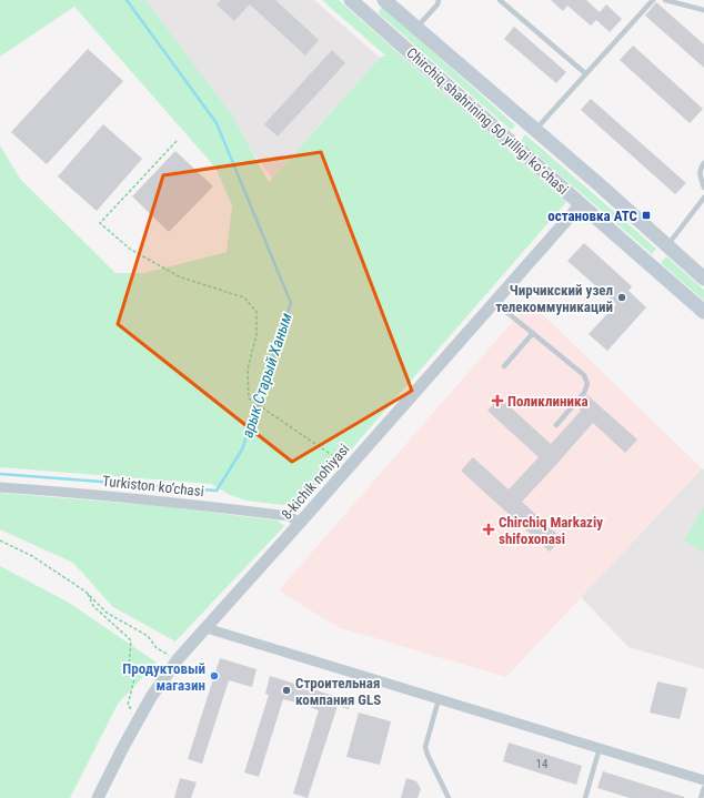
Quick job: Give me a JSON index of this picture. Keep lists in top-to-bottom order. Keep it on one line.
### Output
{"streets":{"main road":["Chirchiq shahrining 50 yilligi koʻchasi"],"street":["8-kichik nohiyasi","Turkiston ko‘chasi"]},"crossings":[["Chirchiq shahrining 50 yilligi koʻchasi","8-kichik nohiyasi"],["8-kichik nohiyasi","Turkiston ko‘chasi"]],"water":["арык Старый Ханым"],"places":{"transit":["остановка АТС"],"other":["Чирчикский узел телекоммуникаций","Продуктовый магазин","Строительная компания GLS"],"health":["Поликлиника","Chirchiq Markaziy shifoxonasi"]},"house_numbers":["14"]}
